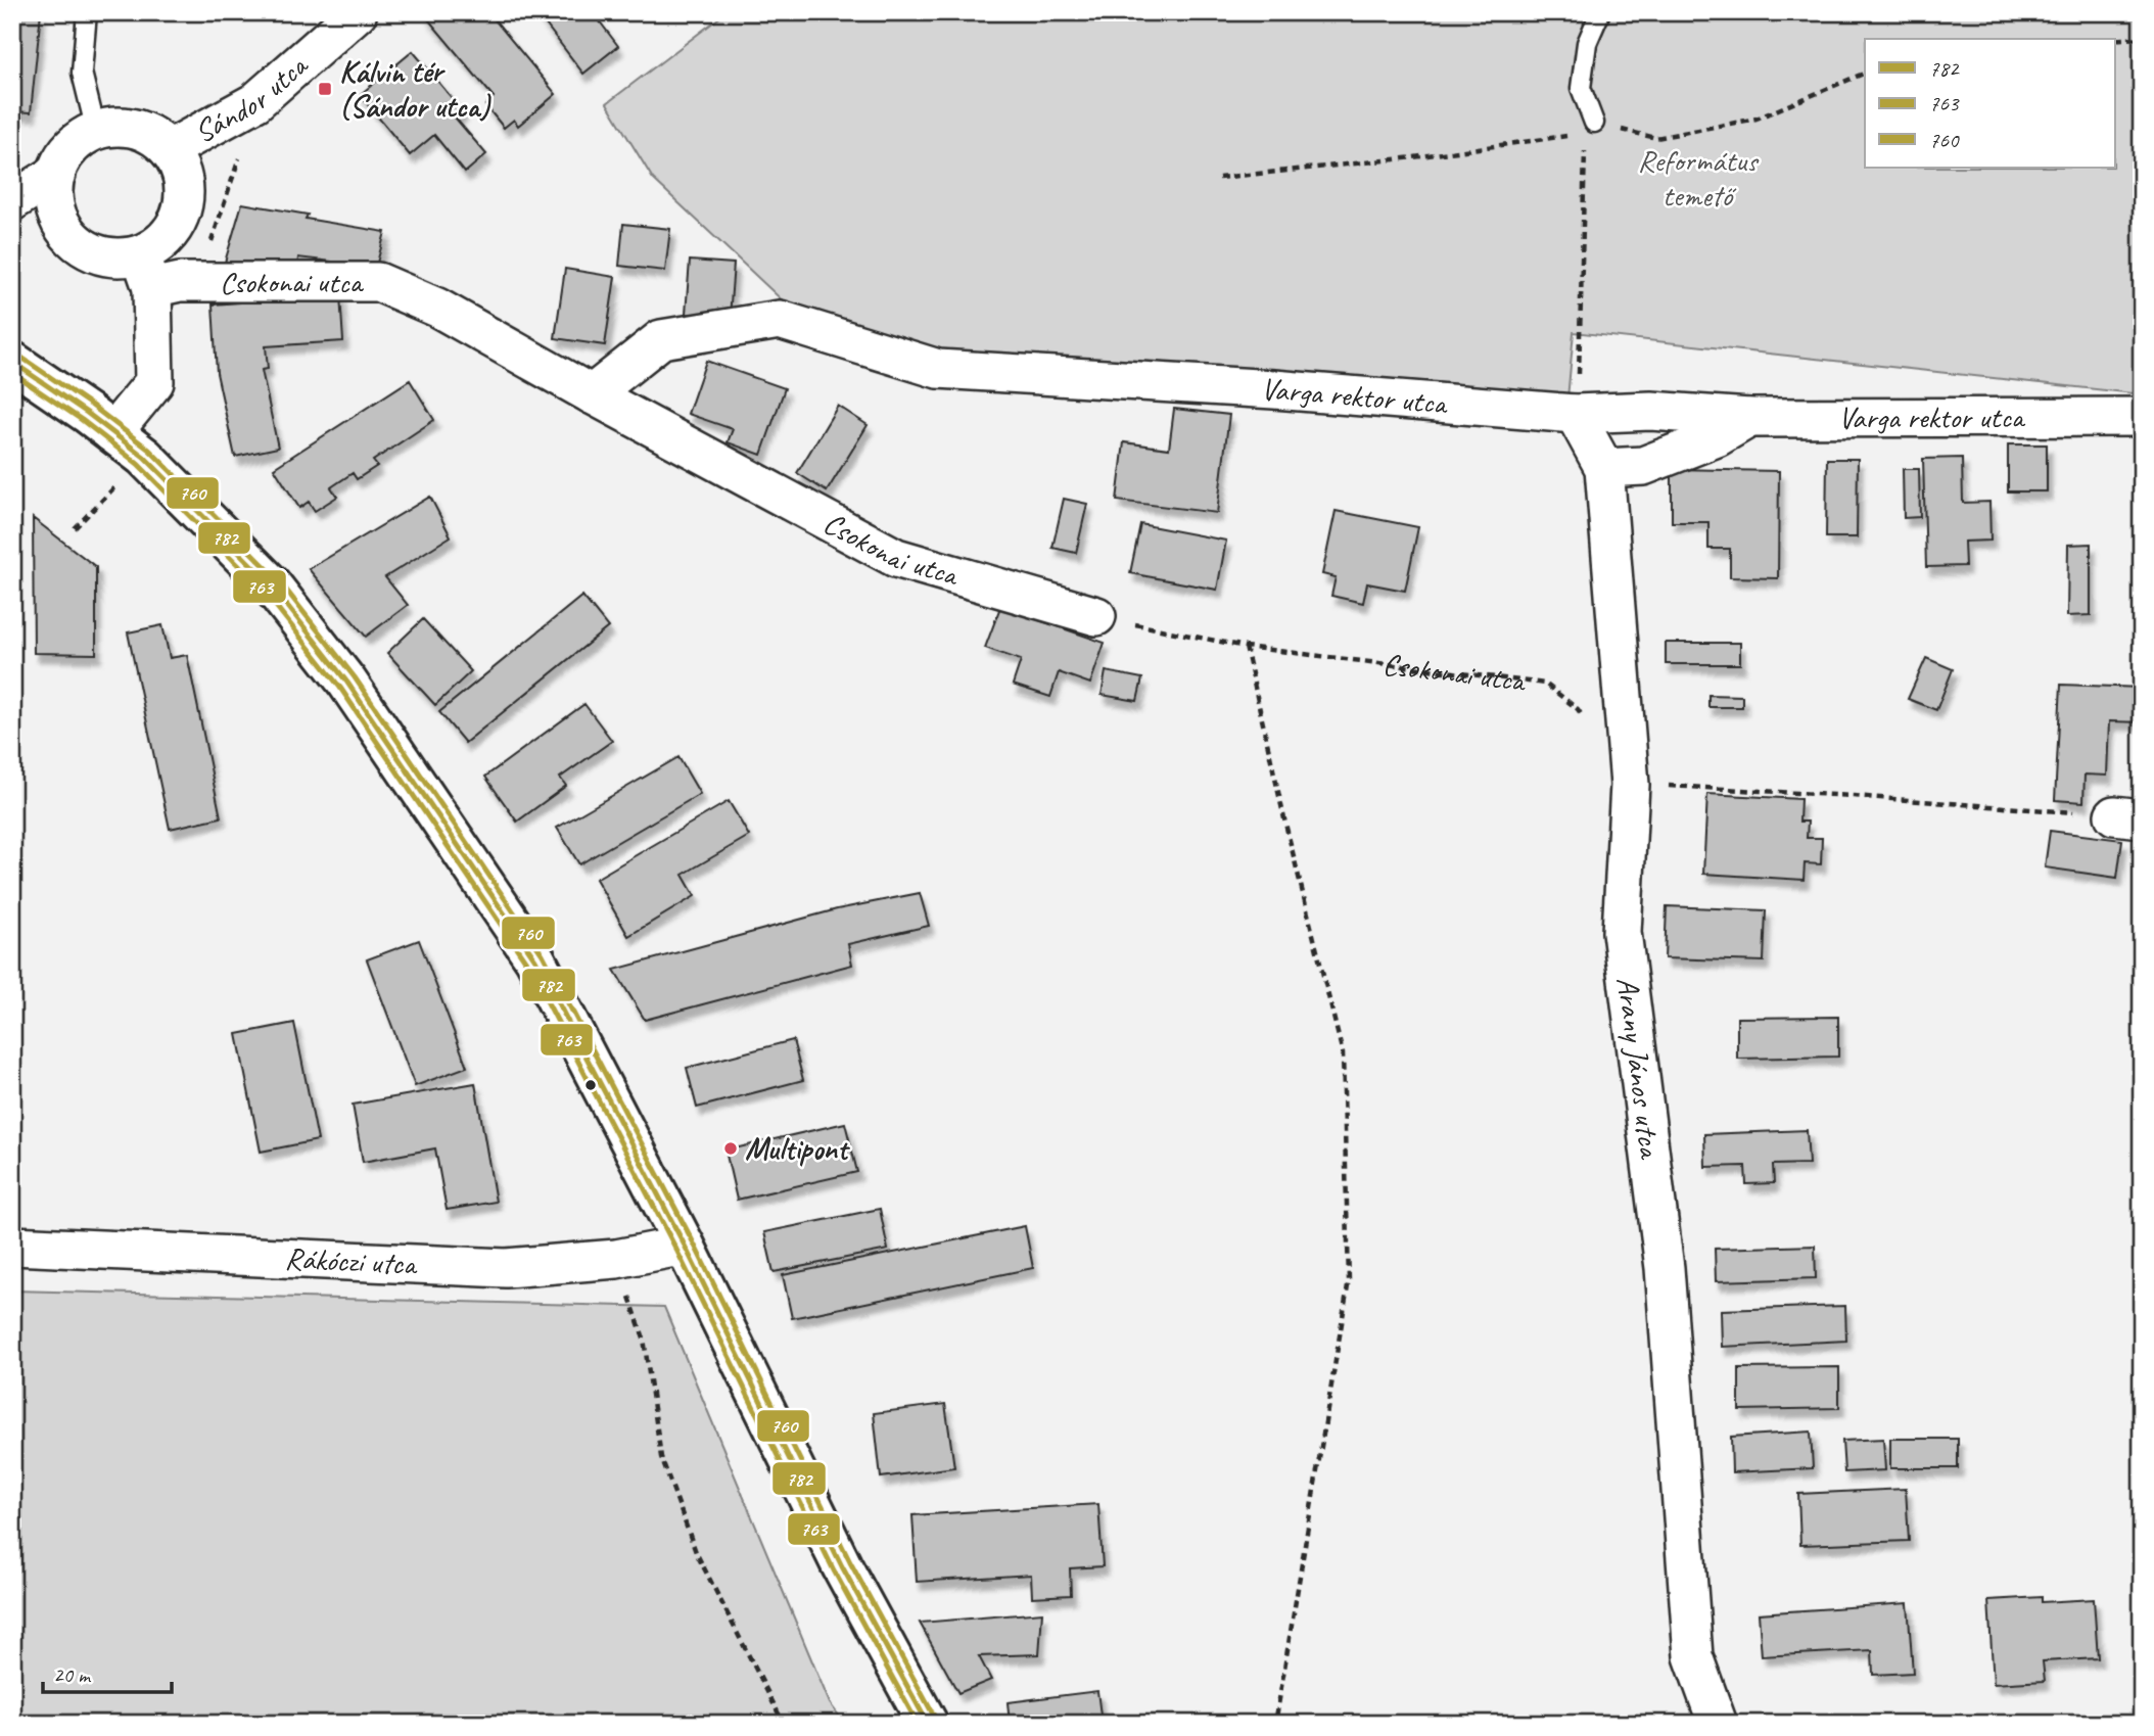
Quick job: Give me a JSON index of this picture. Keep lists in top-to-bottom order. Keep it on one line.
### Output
{"streets":{"street":["Sándor utca","Csokonai utca","Varga rektor utca","Arany János utca","Rákóczi utca"]},"crossings":[["Csokonai utca","Varga rektor utca"],["Varga rektor utca","Arany János utca"]],"parks":["Református temető"],"places":{"transit":["Kálvin tér (Sándor utca)"],"other":["Multipont"]},"lines":["transit line 760","transit line 782","transit line 763"],"legend":["782","763","760"],"scale_bar":"20 m"}
